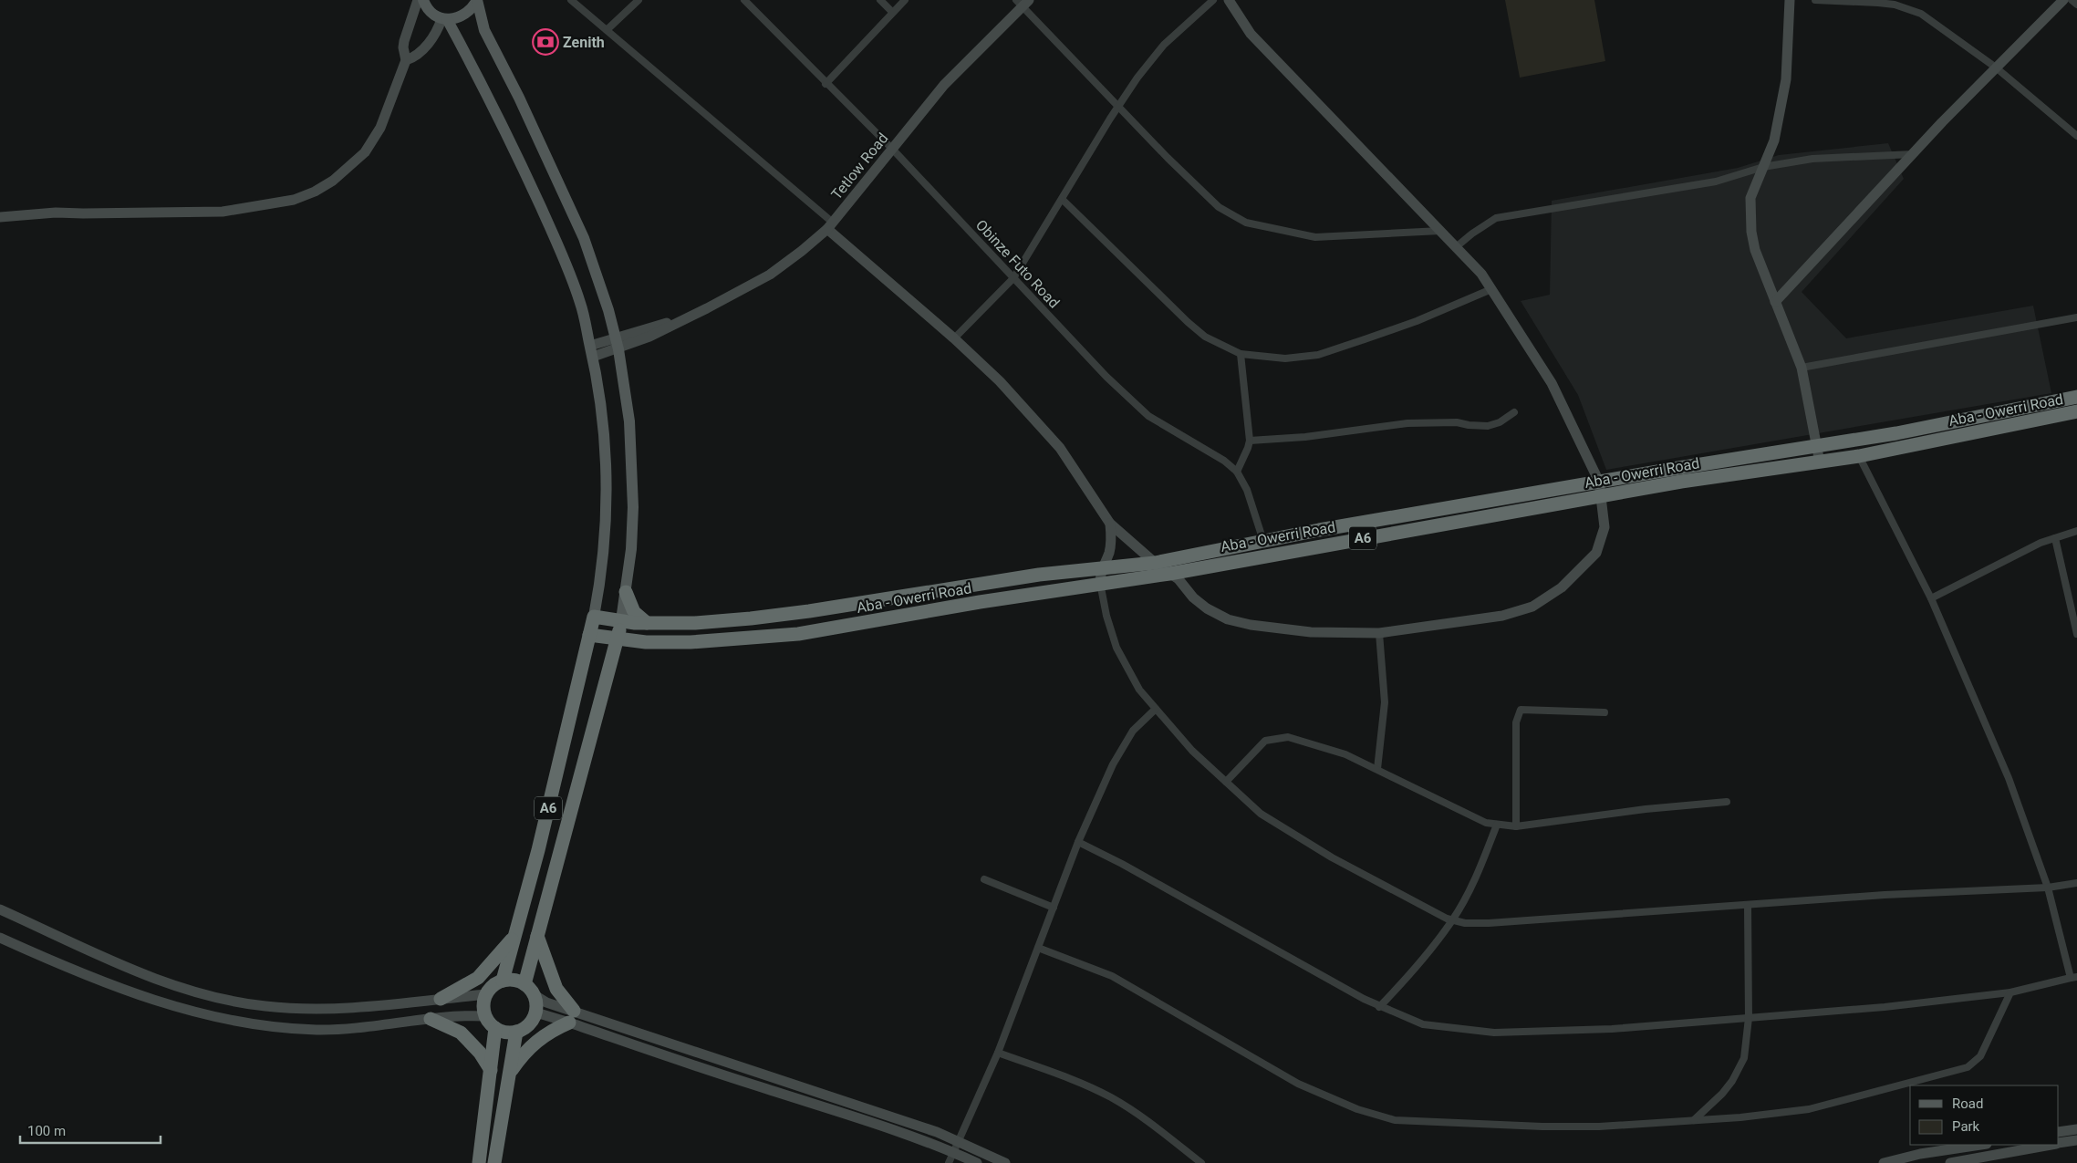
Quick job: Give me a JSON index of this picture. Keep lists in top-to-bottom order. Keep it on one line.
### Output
{"streets":{"highway":["Aba - Owerri Road","A6"],"street":["Tetlow Road","Obinze Futo Road"]},"crossings":[["Tetlow Road","Obinze Futo Road"],["Obinze Futo Road","Aba - Owerri Road"],["Aba - Owerri Road","A6"]],"places":{"bank":["Zenith"]},"legend":["Road","Park"],"scale_bar":"100 m"}
